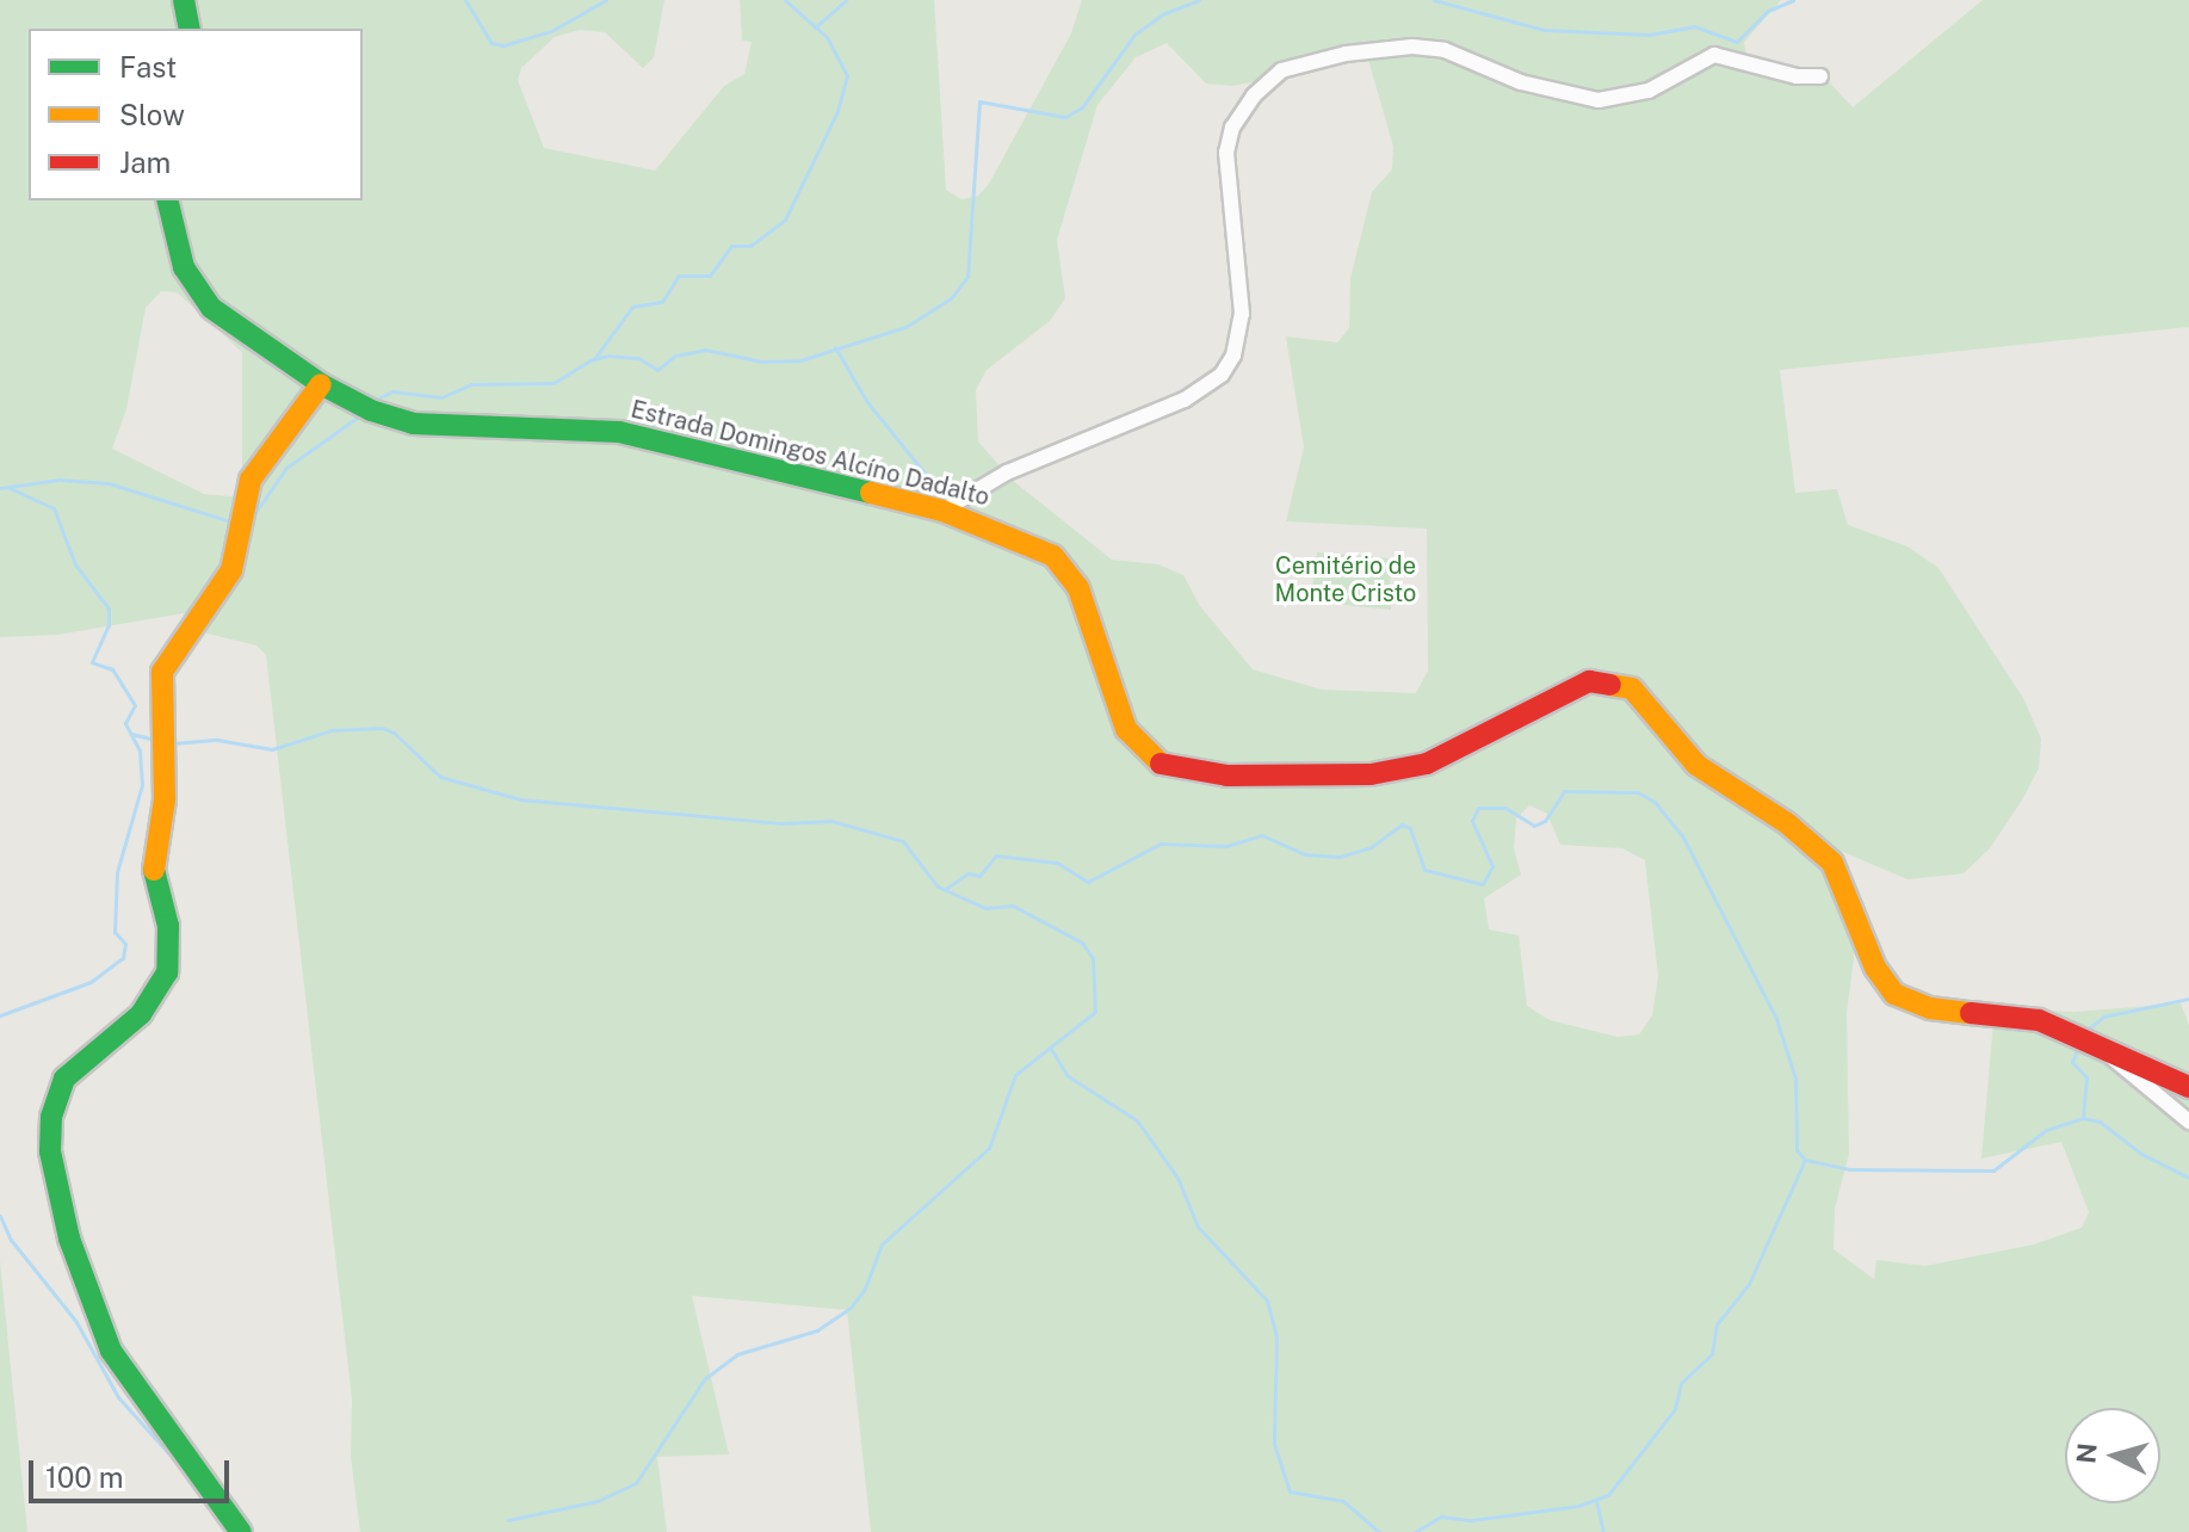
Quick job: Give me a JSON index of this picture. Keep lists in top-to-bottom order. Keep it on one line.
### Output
{"streets":{"street":["Estrada Domingos Alcíno Dadalto"]},"parks":["Cemitério de Monte Cristo"],"legend":["Fast","Slow","Jam"],"scale_bar":"100 m","north":"left"}
